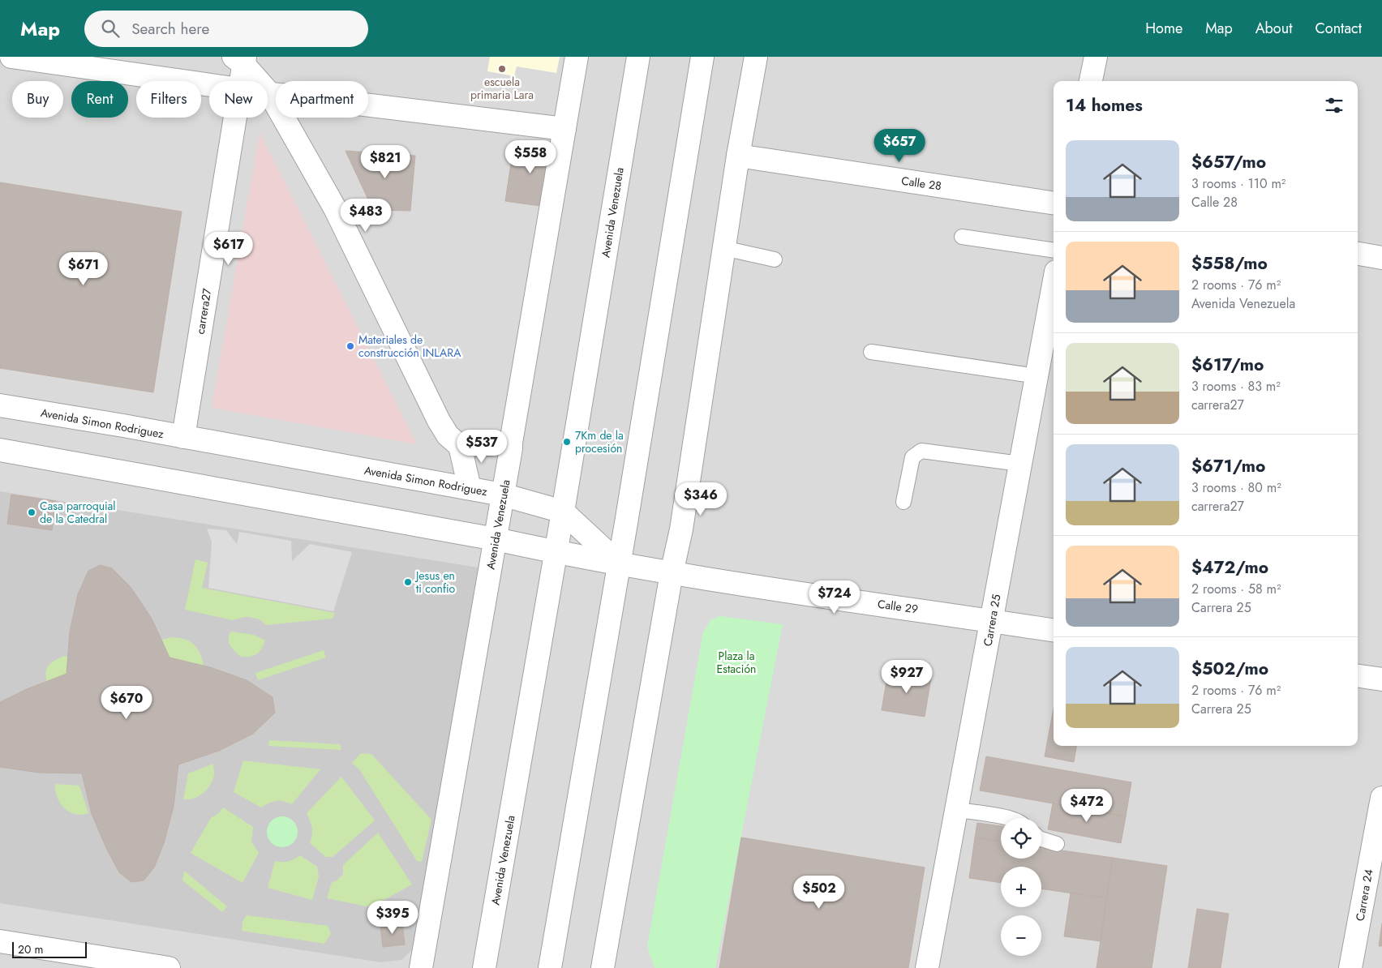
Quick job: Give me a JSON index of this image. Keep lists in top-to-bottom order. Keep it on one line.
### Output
{"streets":{"street":["Calle 28","Avenida Venezuela","carrera27","Avenida Simon Rodriguez","Calle 29","Carrera 25","Carrera 24"]},"crossings":[["Avenida Venezuela","Avenida Simon Rodriguez"],["carrera27","Avenida Simon Rodriguez"],["Avenida Simon Rodriguez","Calle 29"],["Calle 29","Carrera 25"]],"parks":["Plaza la Estación"],"places":["escuela primaria Lara","Materiales de construcción INLARA","7Km de la procesión","Casa parroquial de la Catedral","Jesus en ti confio"],"scale_bar":"20 m","page":{"header":"Map","search":"Search here","nav":["Home","Map","About","Contact"],"chip":["Buy","Rent","Filters","New","Apartment"],"heading":"14 homes","price":["$657","$558","$821","$483","$617","$671","$537","$346","$724","$927","$670","$472","$502","$395"],"list":[{"name":"$657/mo","note":"3 rooms · 110 m² · Calle 28"},{"name":"$558/mo","note":"2 rooms · 76 m² · Avenida Venezuela"},{"name":"$617/mo","note":"3 rooms · 83 m² · carrera27"},{"name":"$671/mo","note":"3 rooms · 80 m² · carrera27"},{"name":"$472/mo","note":"2 rooms · 58 m² · Carrera 25"},{"name":"$502/mo","note":"2 rooms · 76 m² · Carrera 25"}],"map_buttons":["+","−"],"scale":"20 m"}}
